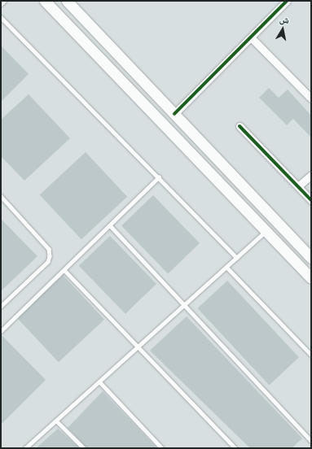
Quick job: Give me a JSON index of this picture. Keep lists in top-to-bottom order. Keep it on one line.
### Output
{"north":"top"}
